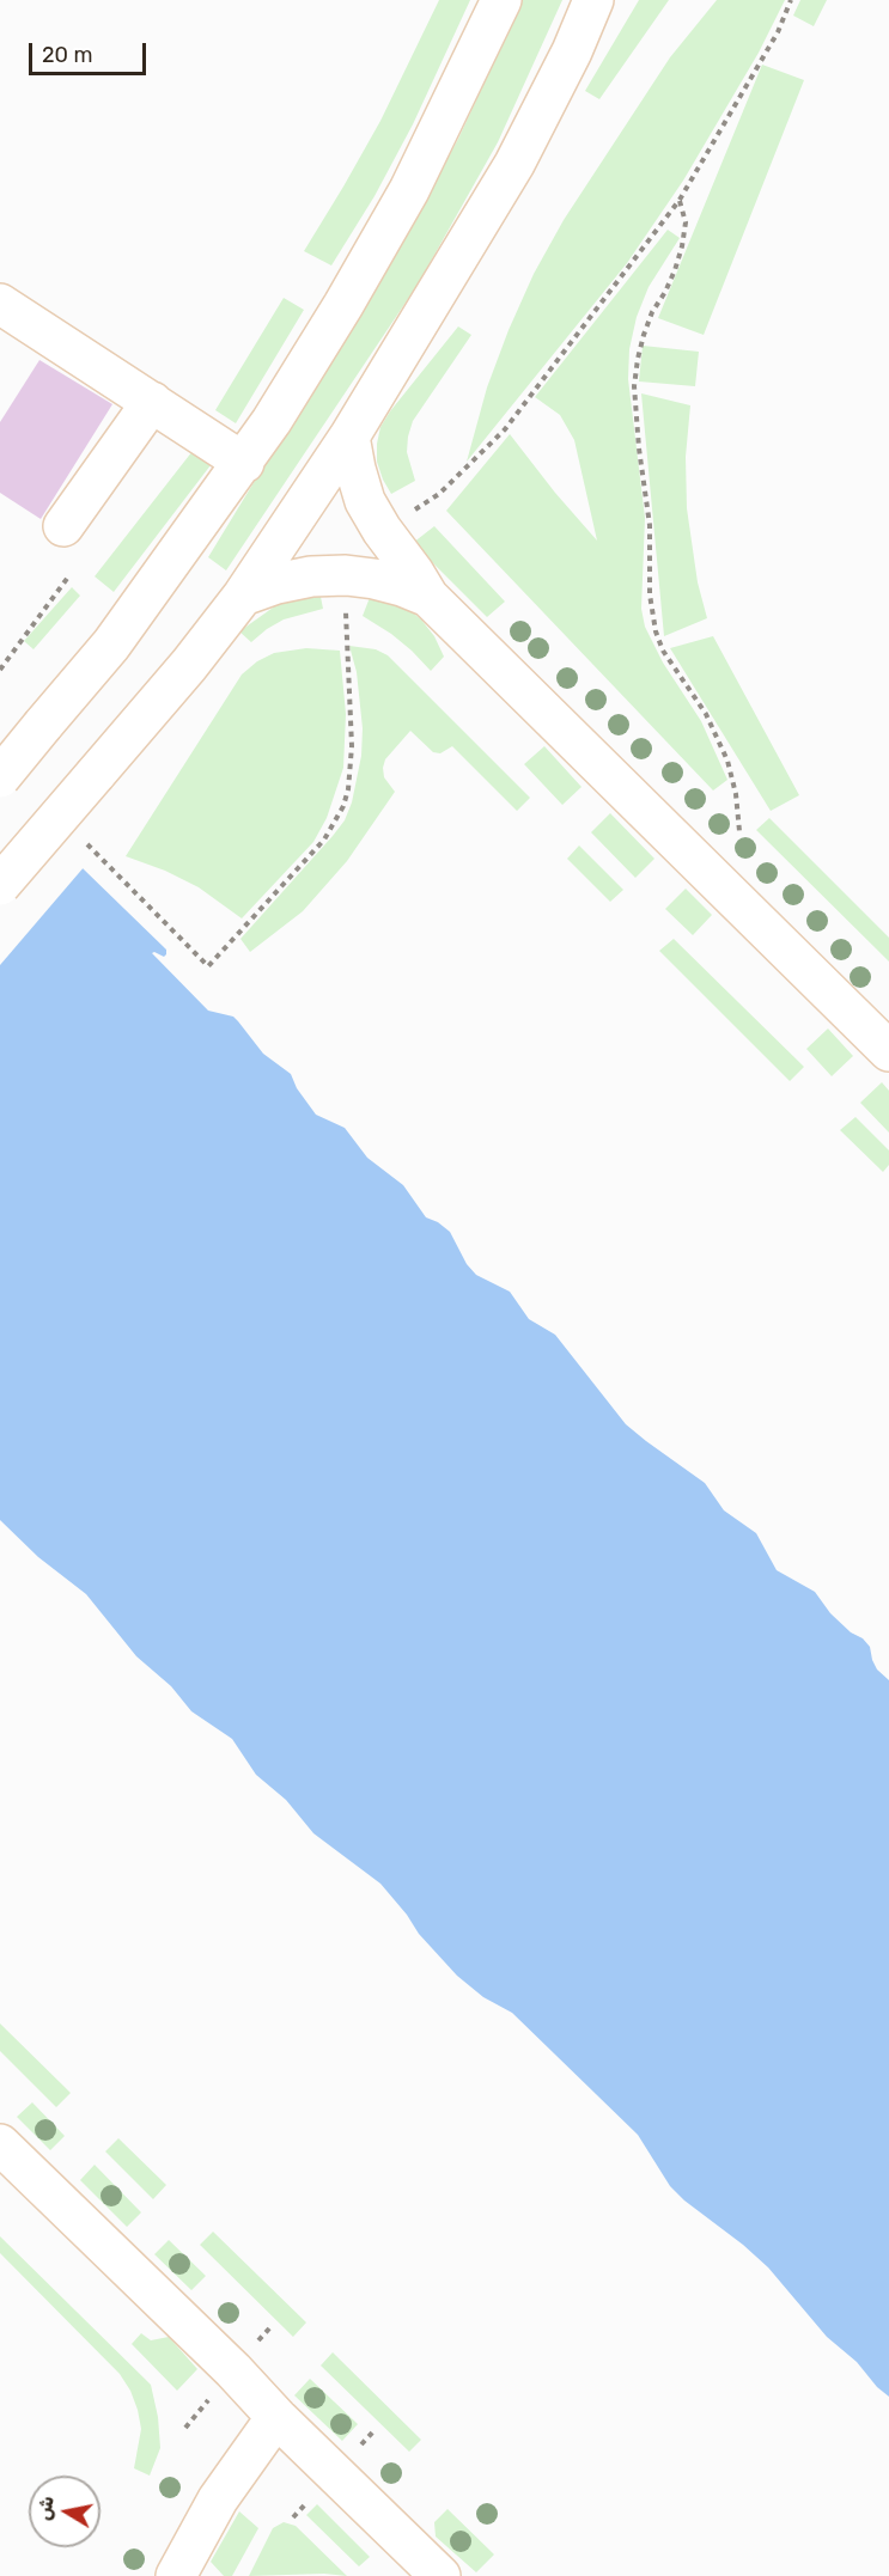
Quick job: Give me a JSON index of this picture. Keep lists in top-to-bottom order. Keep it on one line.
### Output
{"scale_bar":"20 m","north":"left"}
